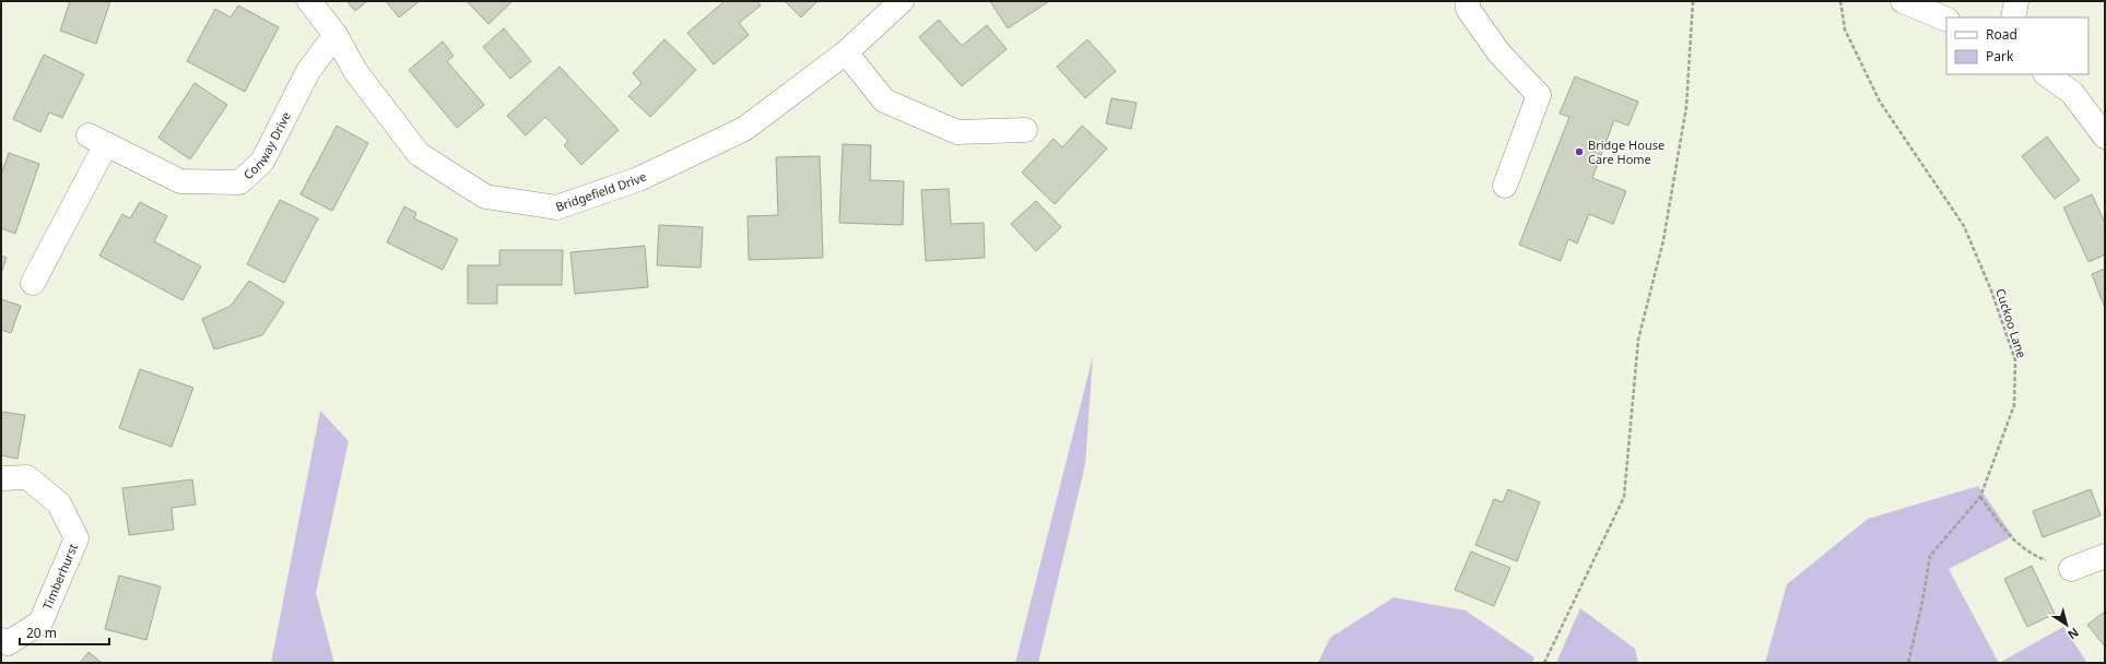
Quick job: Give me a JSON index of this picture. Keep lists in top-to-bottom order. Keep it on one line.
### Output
{"streets":{"street":["Conway Drive","Bridgefield Drive","Timberhurst"],"path":["Cuckoo Lane"]},"crossings":[["Conway Drive","Bridgefield Drive"]],"places":["Bridge House Care Home"],"legend":["Road","Park"],"scale_bar":"20 m","north":"bottom right"}
